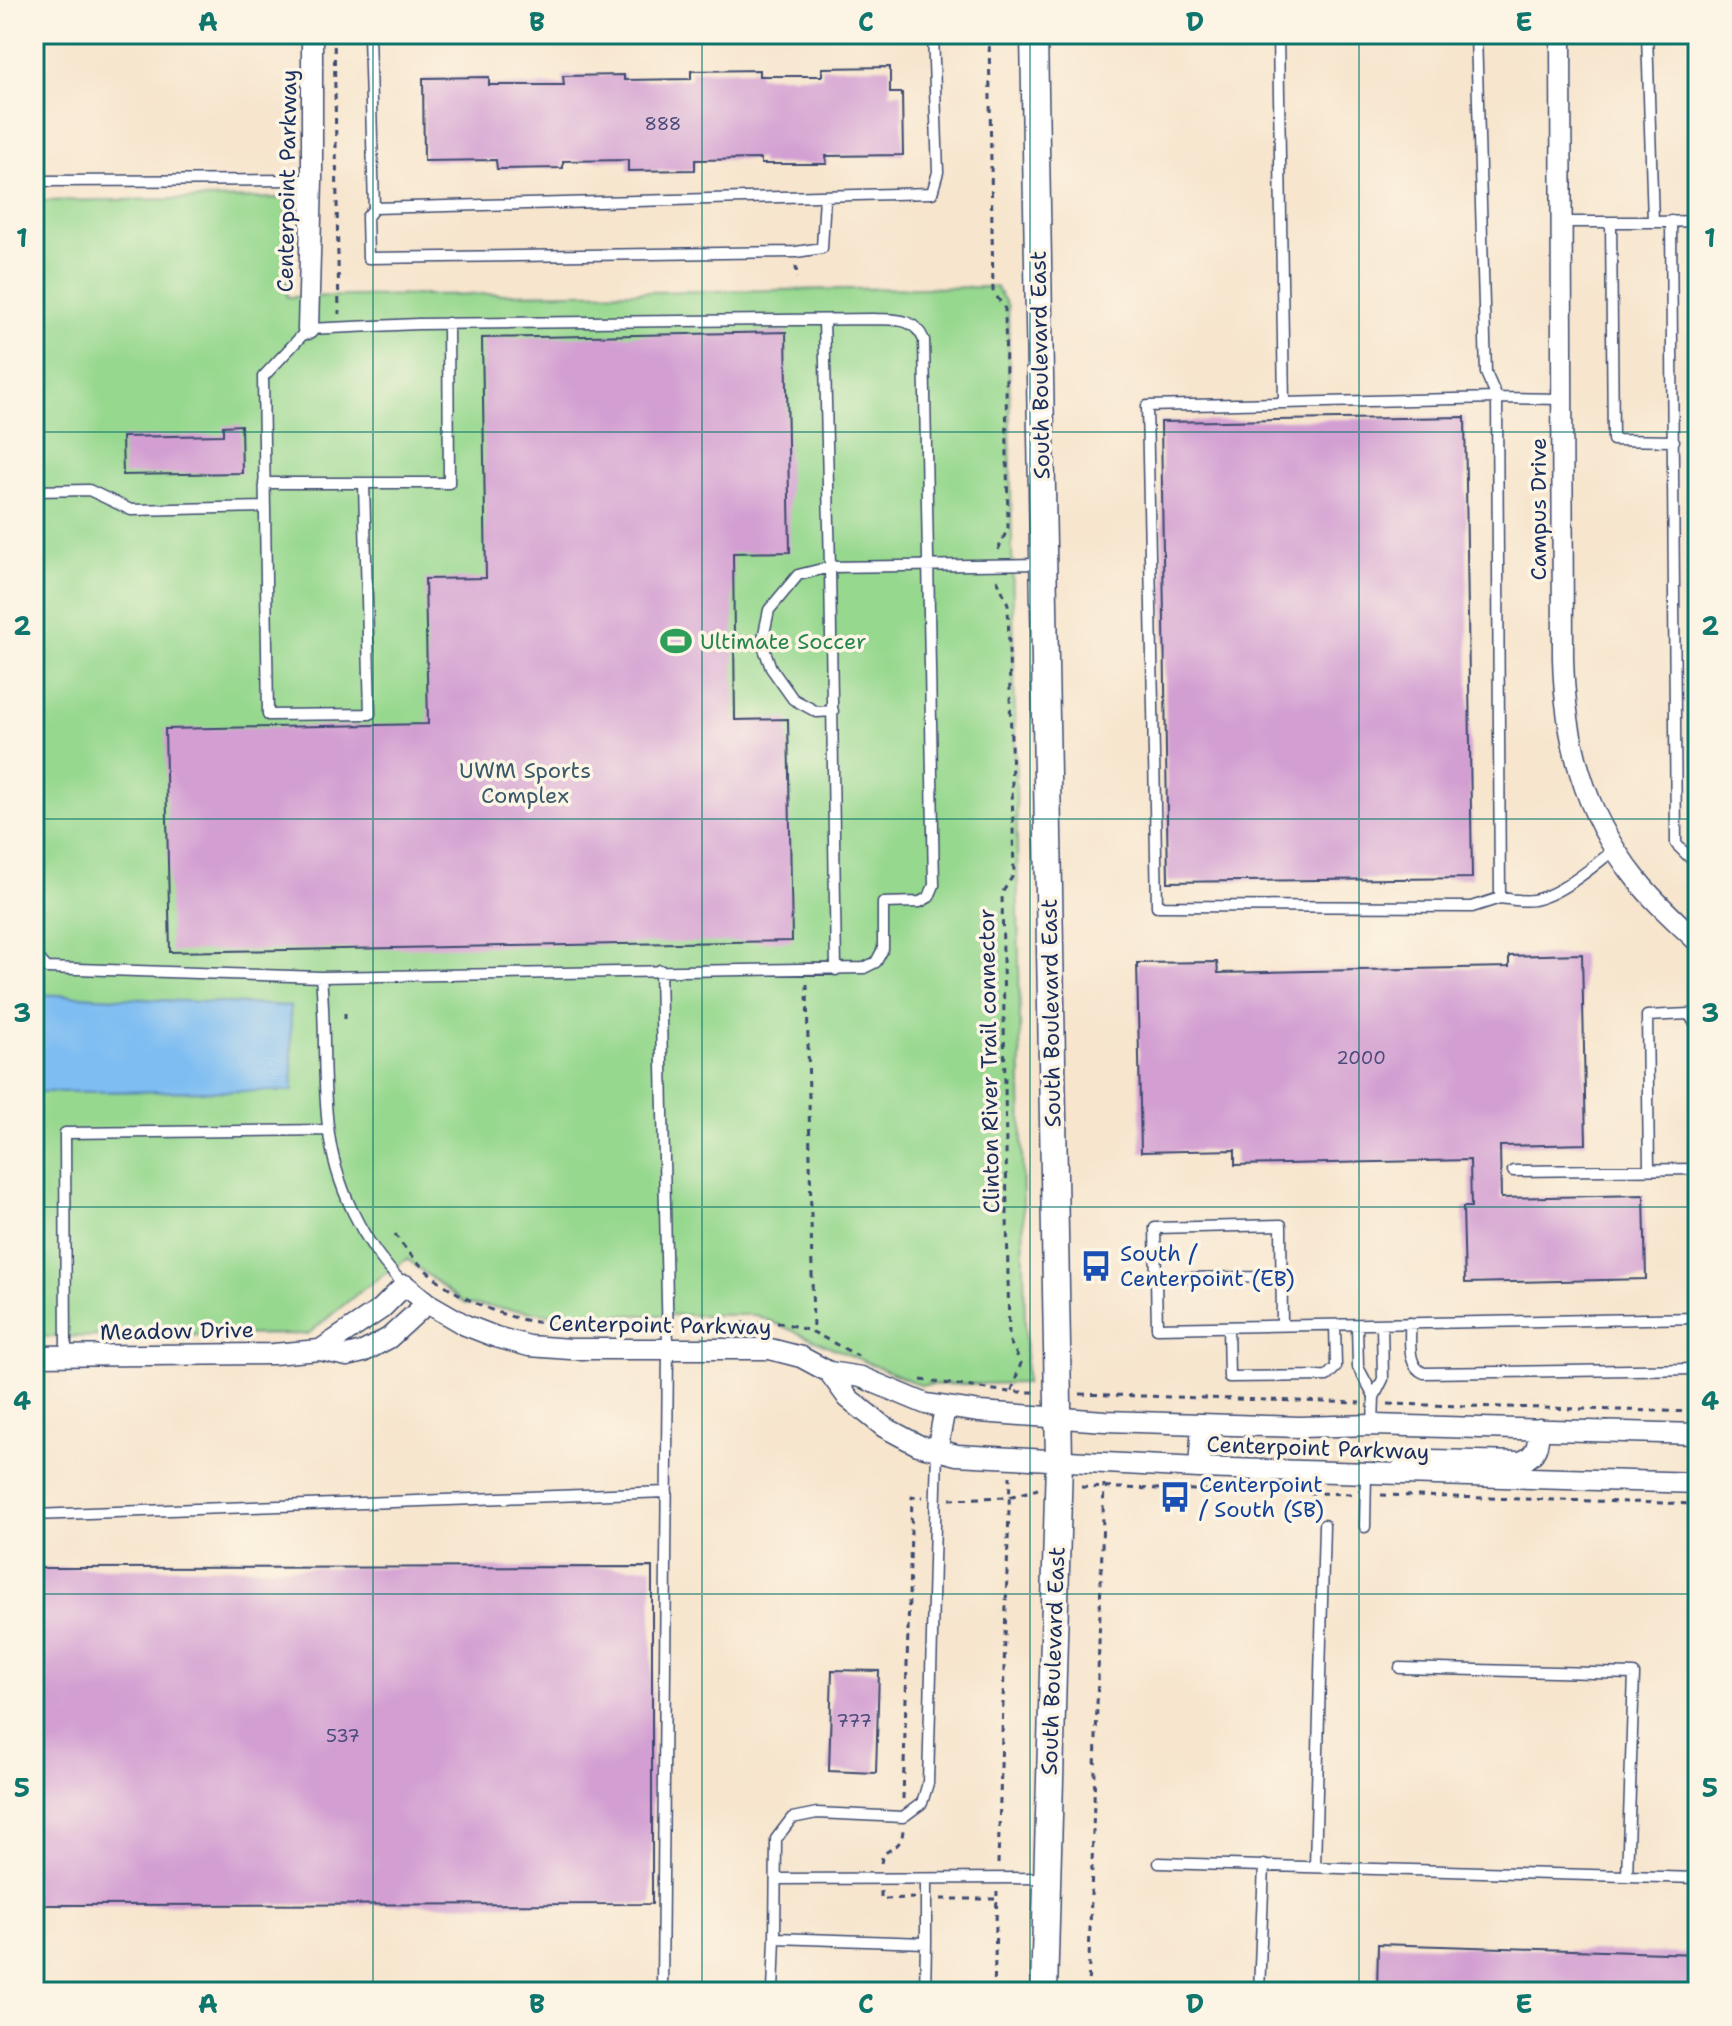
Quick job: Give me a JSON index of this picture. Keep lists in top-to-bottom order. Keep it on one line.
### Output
{"streets":{"street":["Centerpoint Parkway","South Boulevard East","Campus Drive","Meadow Drive"],"path":["Clinton River Trail connector"]},"crossings":[["Centerpoint Parkway","South Boulevard East"],["Centerpoint Parkway","Meadow Drive"]],"parks":["UWM Sports Complex"],"places":{"sports":["Ultimate Soccer"],"bus stop":["South / Centerpoint (EB)","Centerpoint / South (SB)"]},"house_numbers":["888","2000","777","537"],"grid":{"columns":["A","B","C","D","E"],"rows":["1","2","3","4","5"]}}
